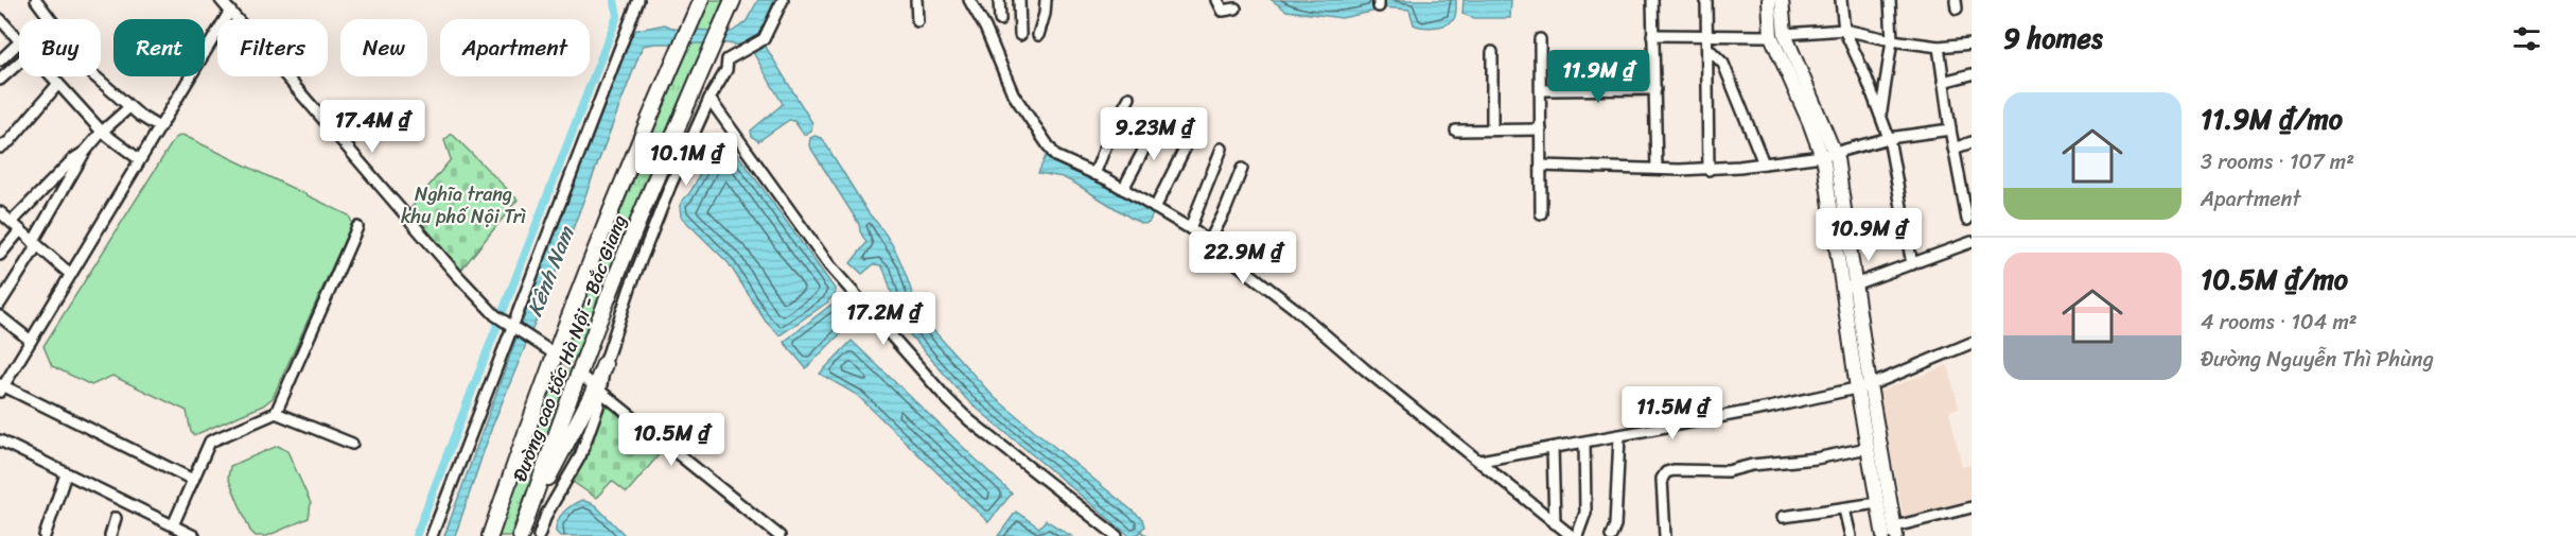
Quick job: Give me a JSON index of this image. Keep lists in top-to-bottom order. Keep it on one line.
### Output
{"streets":{"highway":["Đường cao tốc Hà Nội - Bắc Giang"]},"water":["Kênh Nam"],"parks":["Nghĩa trang khu phố Nội Trì"],"page":{"heading":"9 homes","chip":["Buy","Rent","Filters","New","Apartment"],"price":["11.9M ₫","17.4M ₫","9.23M ₫","10.1M ₫","10.9M ₫","22.9M ₫","17.2M ₫","11.5M ₫","10.5M ₫"],"list":[{"name":"11.9M ₫/mo","note":"3 rooms · 107 m² · Apartment"},{"name":"10.5M ₫/mo","note":"4 rooms · 104 m² · Đường Nguyễn Thì Phùng"}]}}
